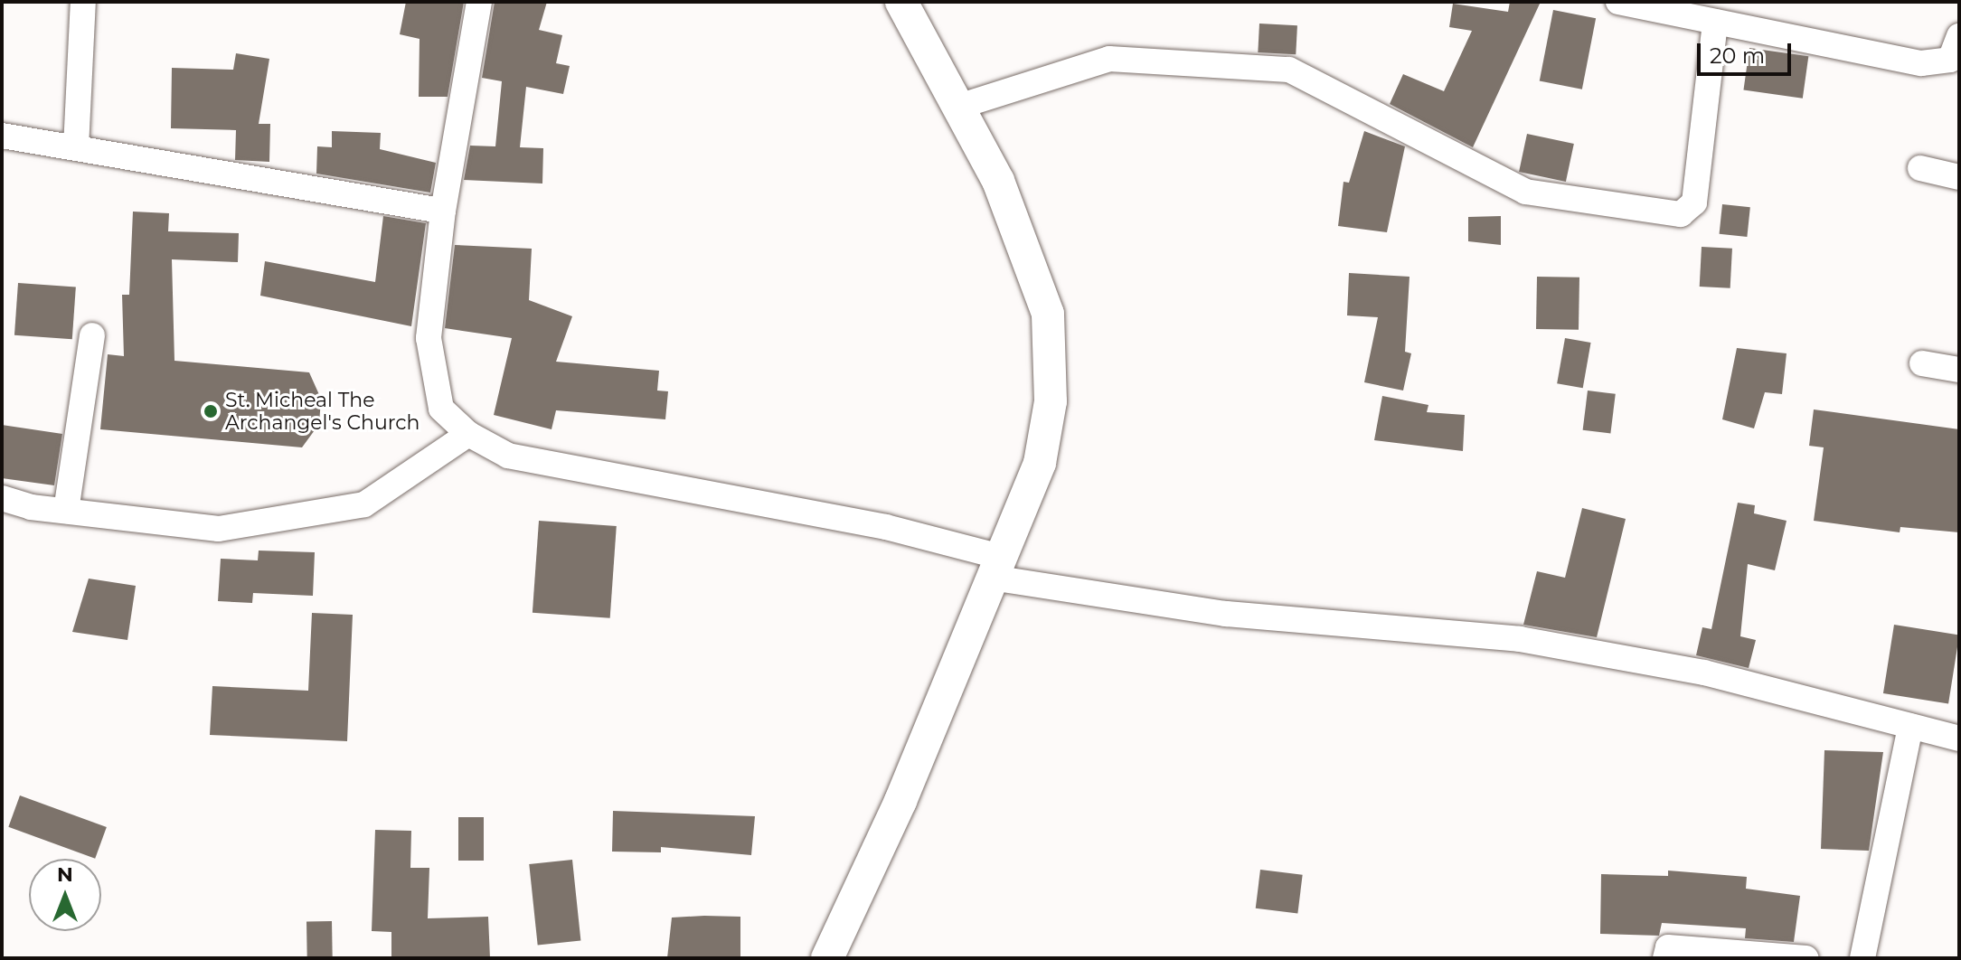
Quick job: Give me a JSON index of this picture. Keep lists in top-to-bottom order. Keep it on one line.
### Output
{"places":["St. Micheal The Archangel's Church"],"scale_bar":"20 m","north":"top"}
